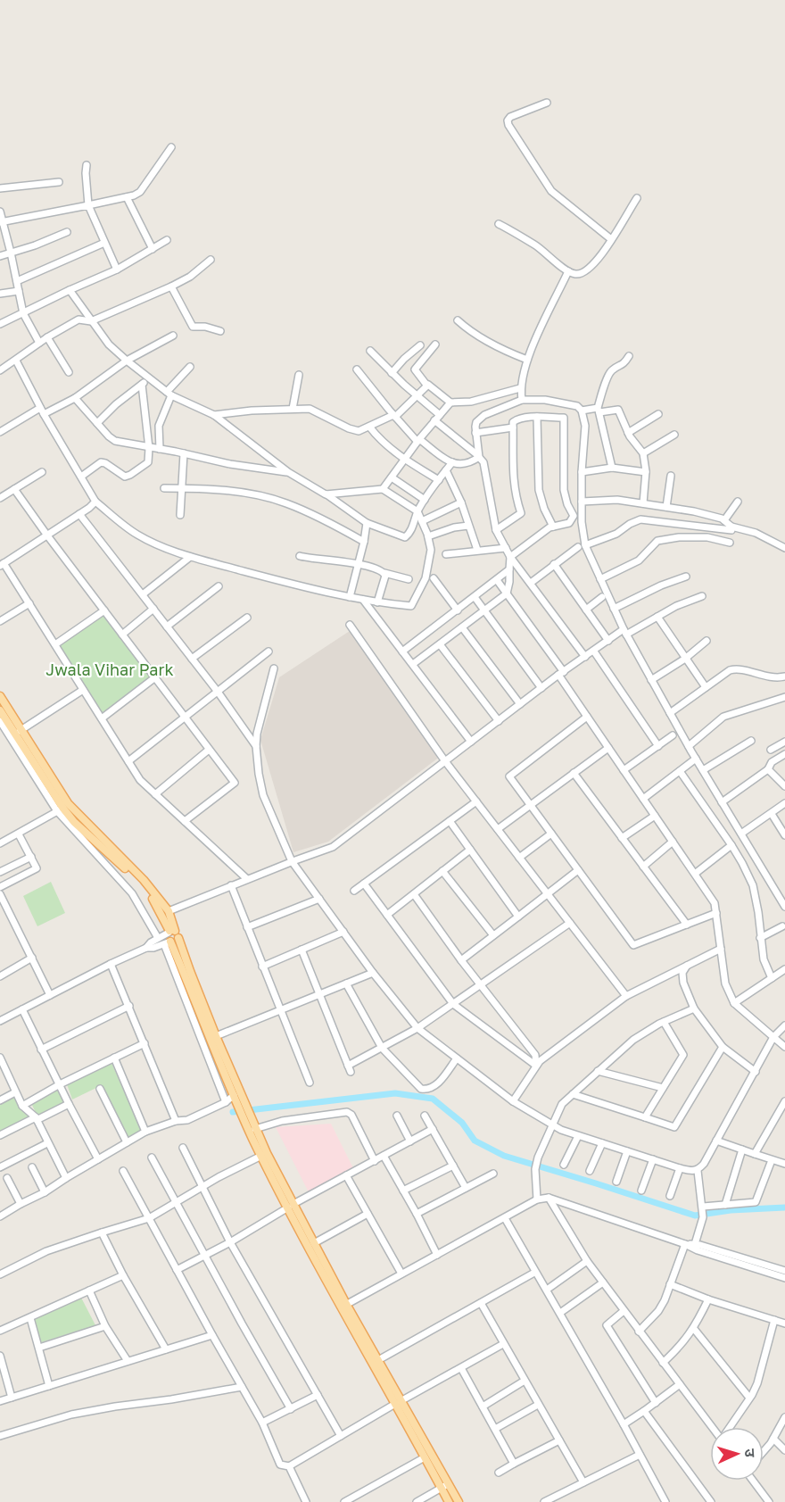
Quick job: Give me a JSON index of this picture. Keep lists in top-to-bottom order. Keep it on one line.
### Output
{"parks":["Jwala Vihar Park"],"north":"right"}
